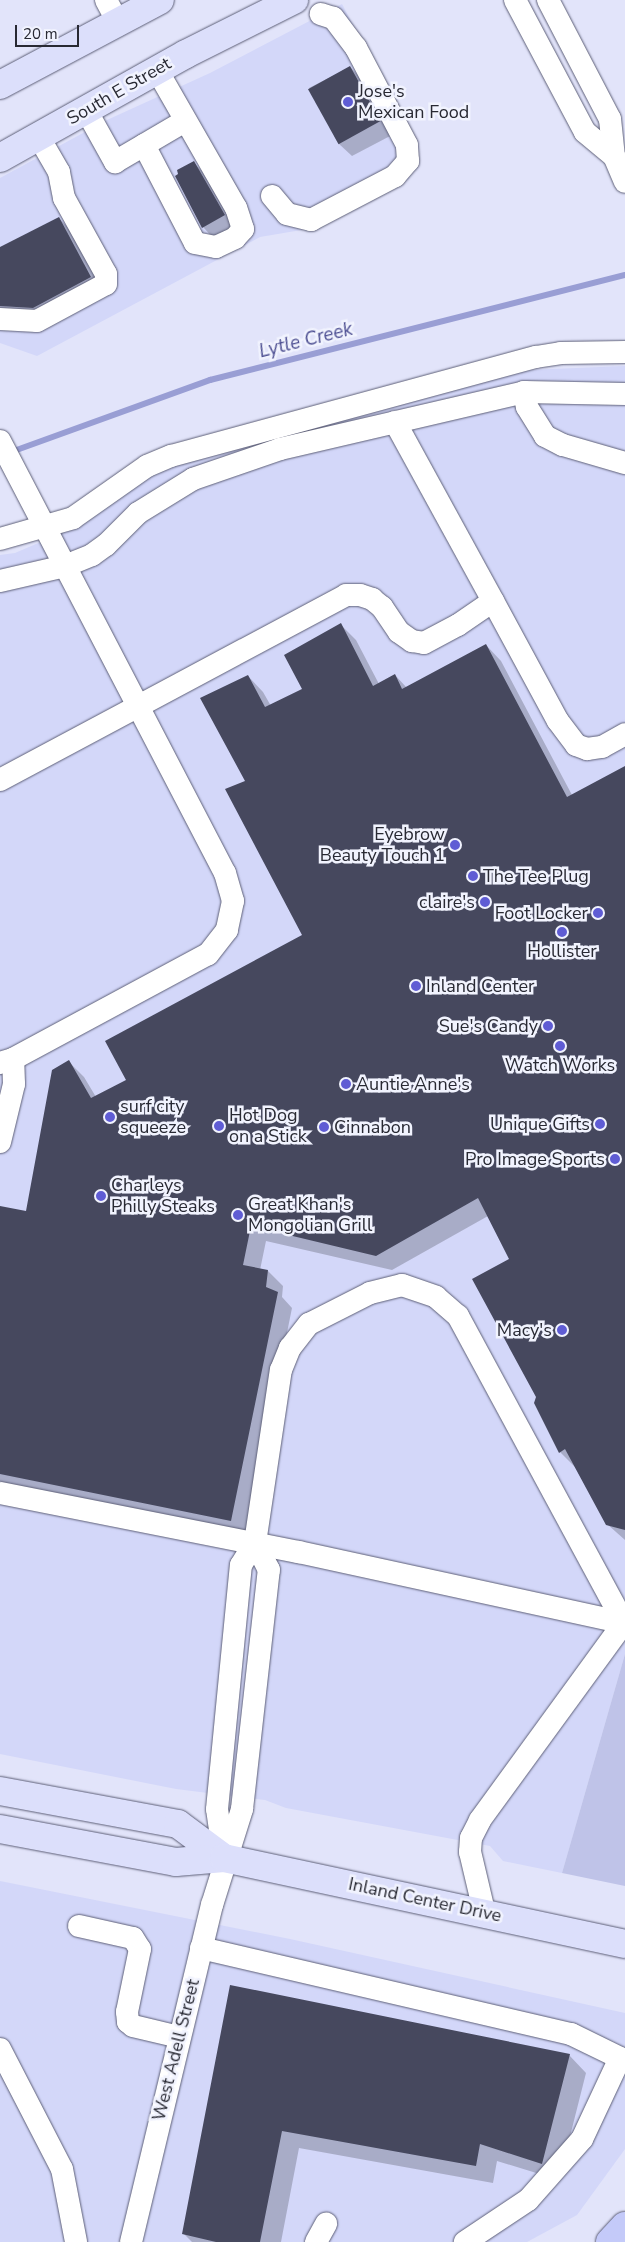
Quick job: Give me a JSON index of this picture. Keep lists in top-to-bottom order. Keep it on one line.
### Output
{"streets":{"main road":["South E Street","Inland Center Drive"],"street":["West Adell Street"]},"crossings":[["Inland Center Drive","West Adell Street"]],"water":["Lytle Creek"],"places":["Jose's Mexican Food","Eyebrow Beauty Touch 1","The Tee Plug","claire's","Foot Locker","Hollister","Inland Center","Sue's Candy","Watch Works","Auntie Anne's","surf city squeeze","Unique Gifts","Hot Dog on a Stick","Cinnabon","Pro Image Sports","Charleys Philly Steaks","Great Khan's Mongolian Grill","Macy's"],"scale_bar":"20 m"}
